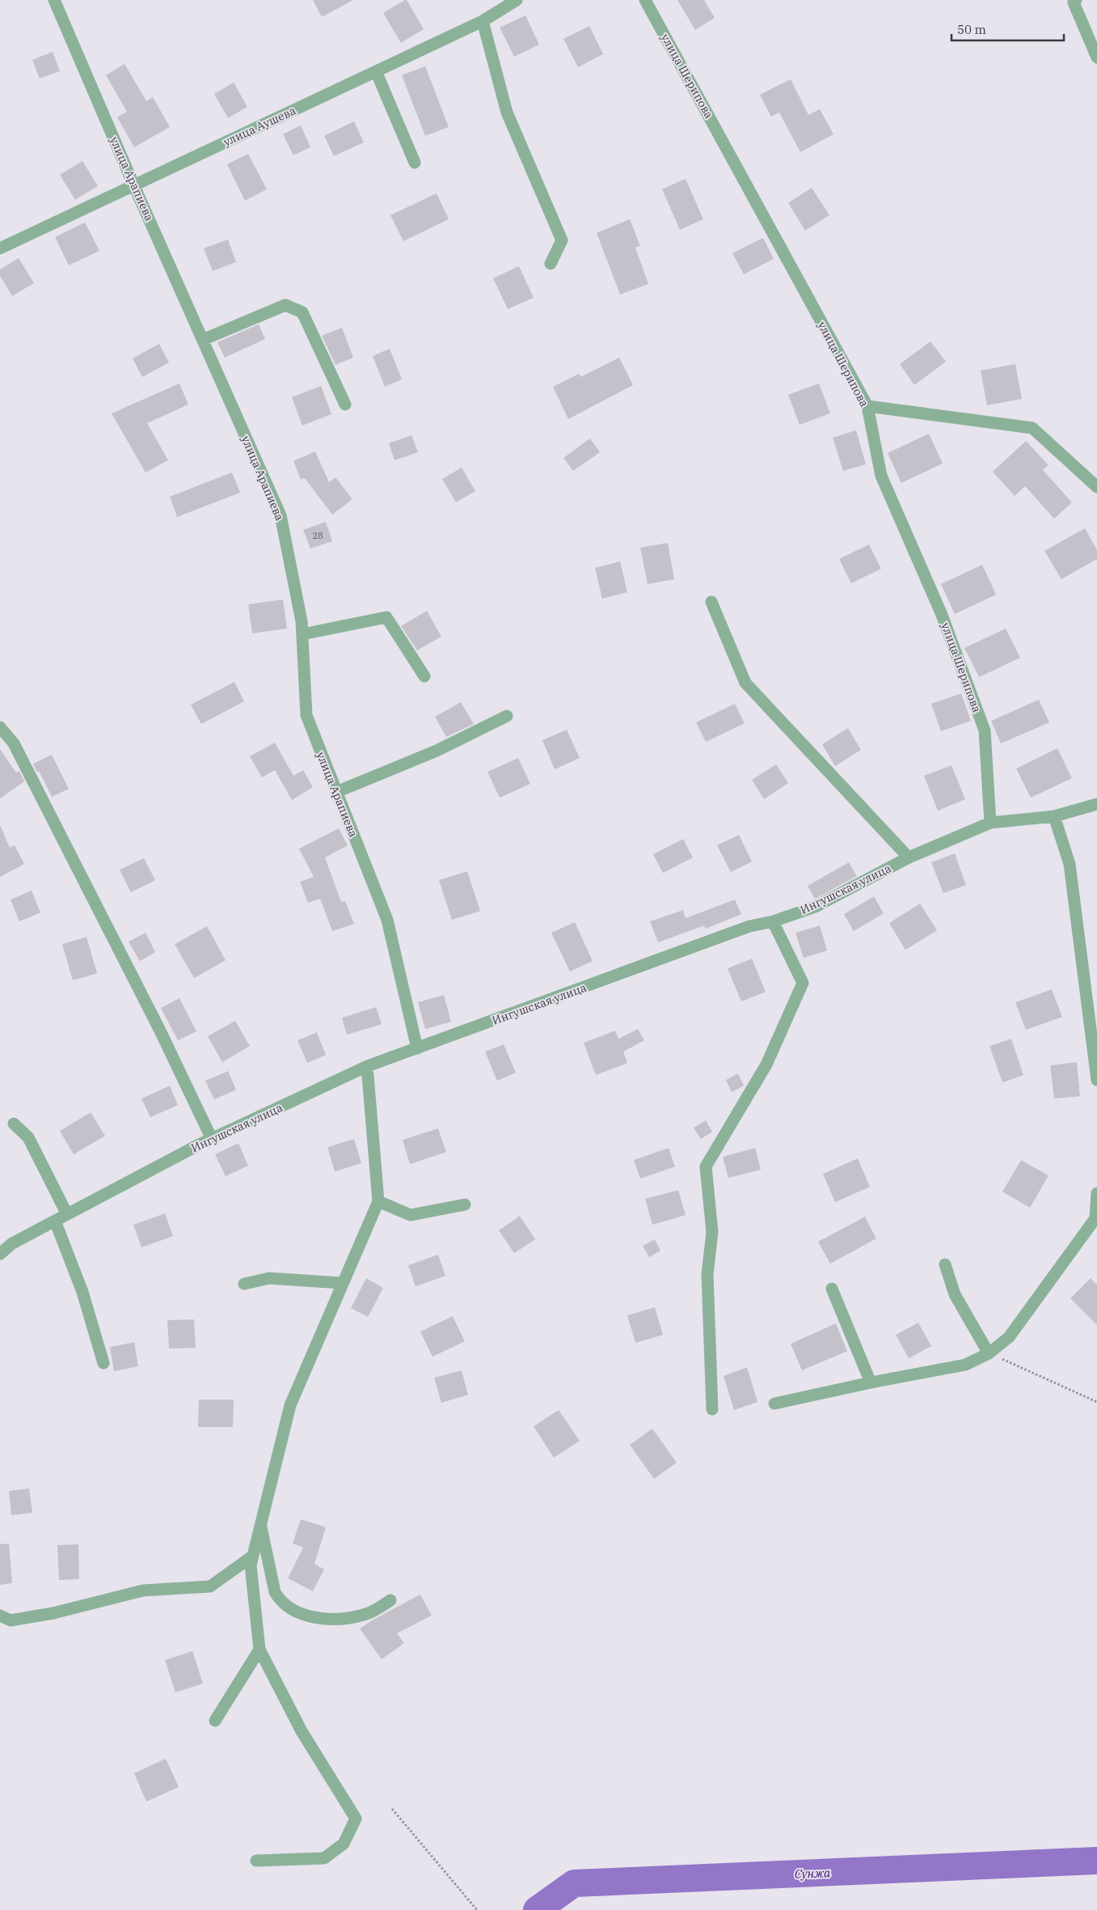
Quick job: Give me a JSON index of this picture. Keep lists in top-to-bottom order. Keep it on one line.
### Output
{"streets":{"street":["улица Шерипова","улица Аушева","улица Арапиева","Ингушская улица"]},"crossings":[["улица Шерипова","Ингушская улица"],["улица Аушева","улица Арапиева"],["улица Арапиева","Ингушская улица"]],"water":["Сунжа"],"house_numbers":["28"],"scale_bar":"50 m"}
